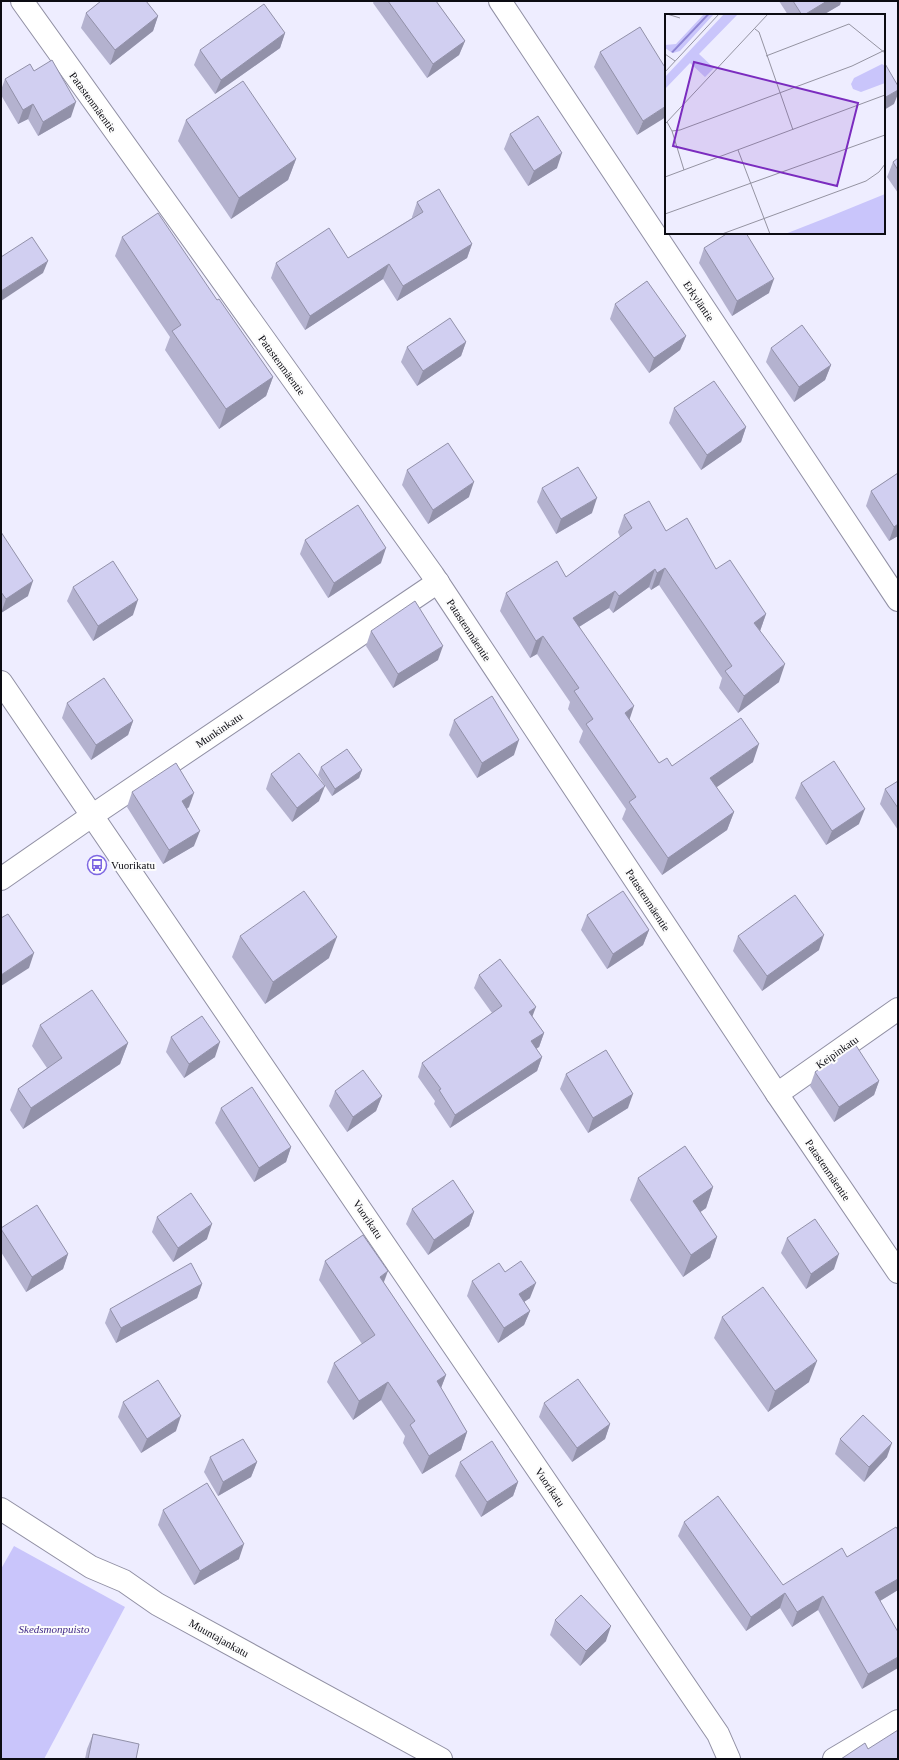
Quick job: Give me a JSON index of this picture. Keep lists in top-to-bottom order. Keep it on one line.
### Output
{"streets":{"street":["Patastenmäentie","Erkyläntie","Munkinkatu","Keipinkatu","Vuorikatu","Muuntajankatu"]},"crossings":[["Patastenmäentie","Munkinkatu"],["Patastenmäentie","Keipinkatu"],["Munkinkatu","Vuorikatu"]],"parks":["Skedsmonpuisto"],"places":{"bus stop":["Vuorikatu"]}}
